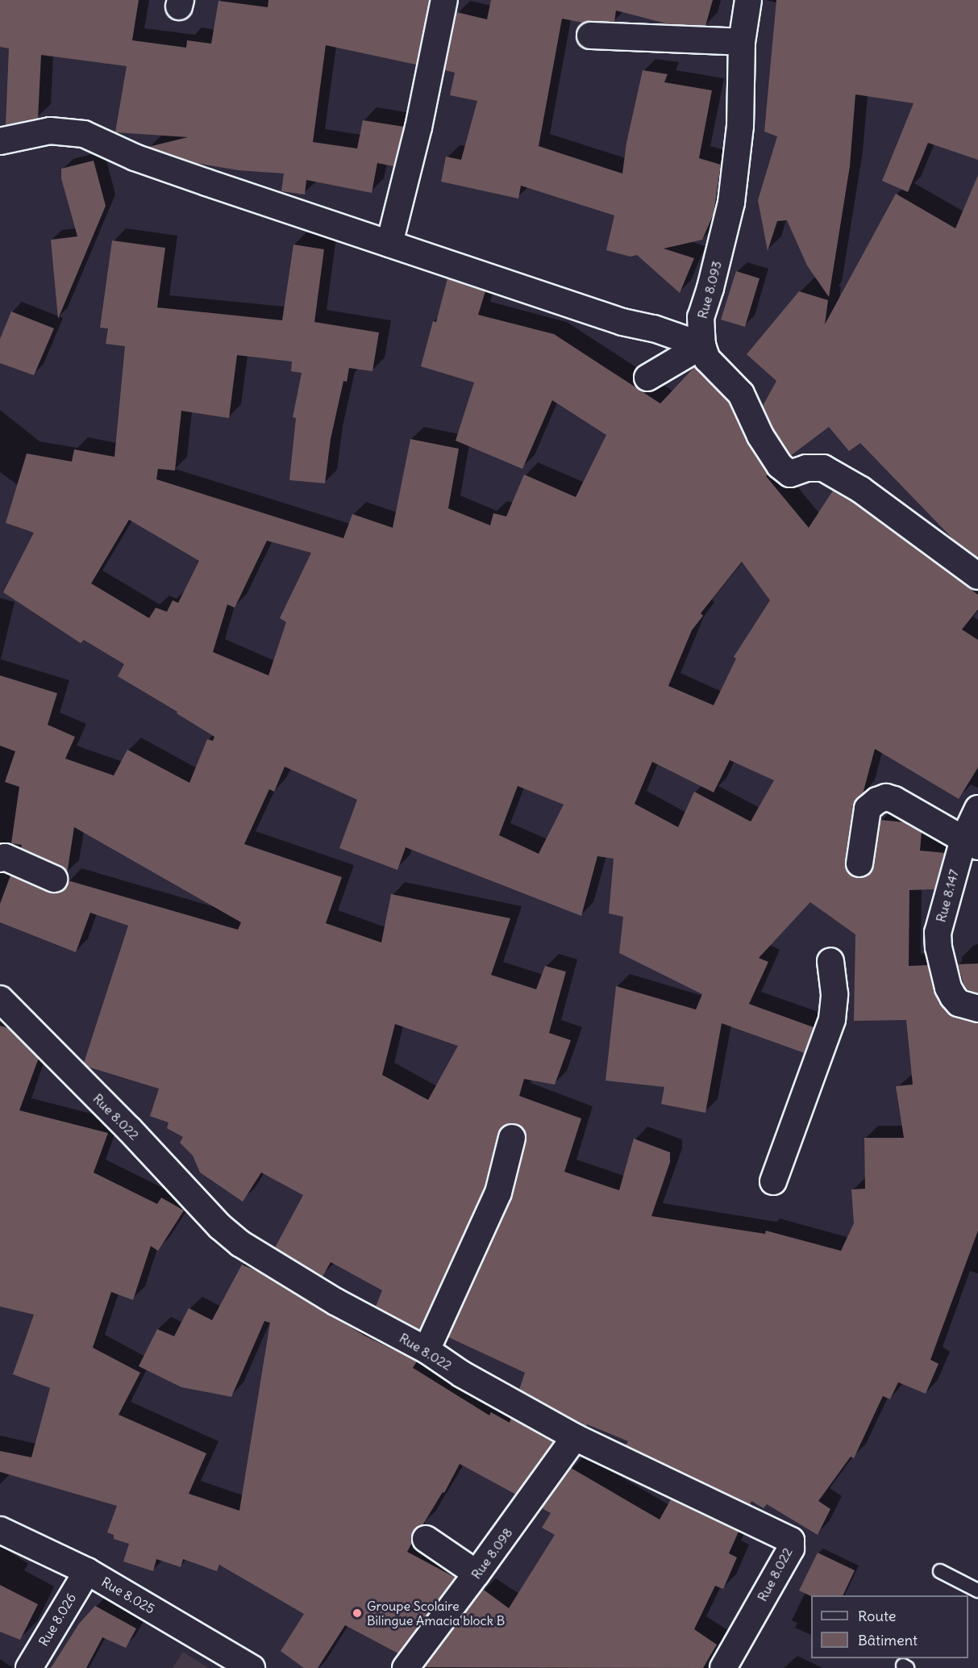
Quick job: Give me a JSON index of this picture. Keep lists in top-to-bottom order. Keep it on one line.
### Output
{"streets":{"street":["Rue 8.093","Rue 8.147","Rue 8.022","Rue 8.098","Rue 8.025","Rue 8.026"]},"crossings":[["Rue 8.022","Rue 8.098"],["Rue 8.025","Rue 8.026"]],"places":["Groupe Scolaire Bilingue Amacia block B"],"legend":["Route","Bâtiment"]}
